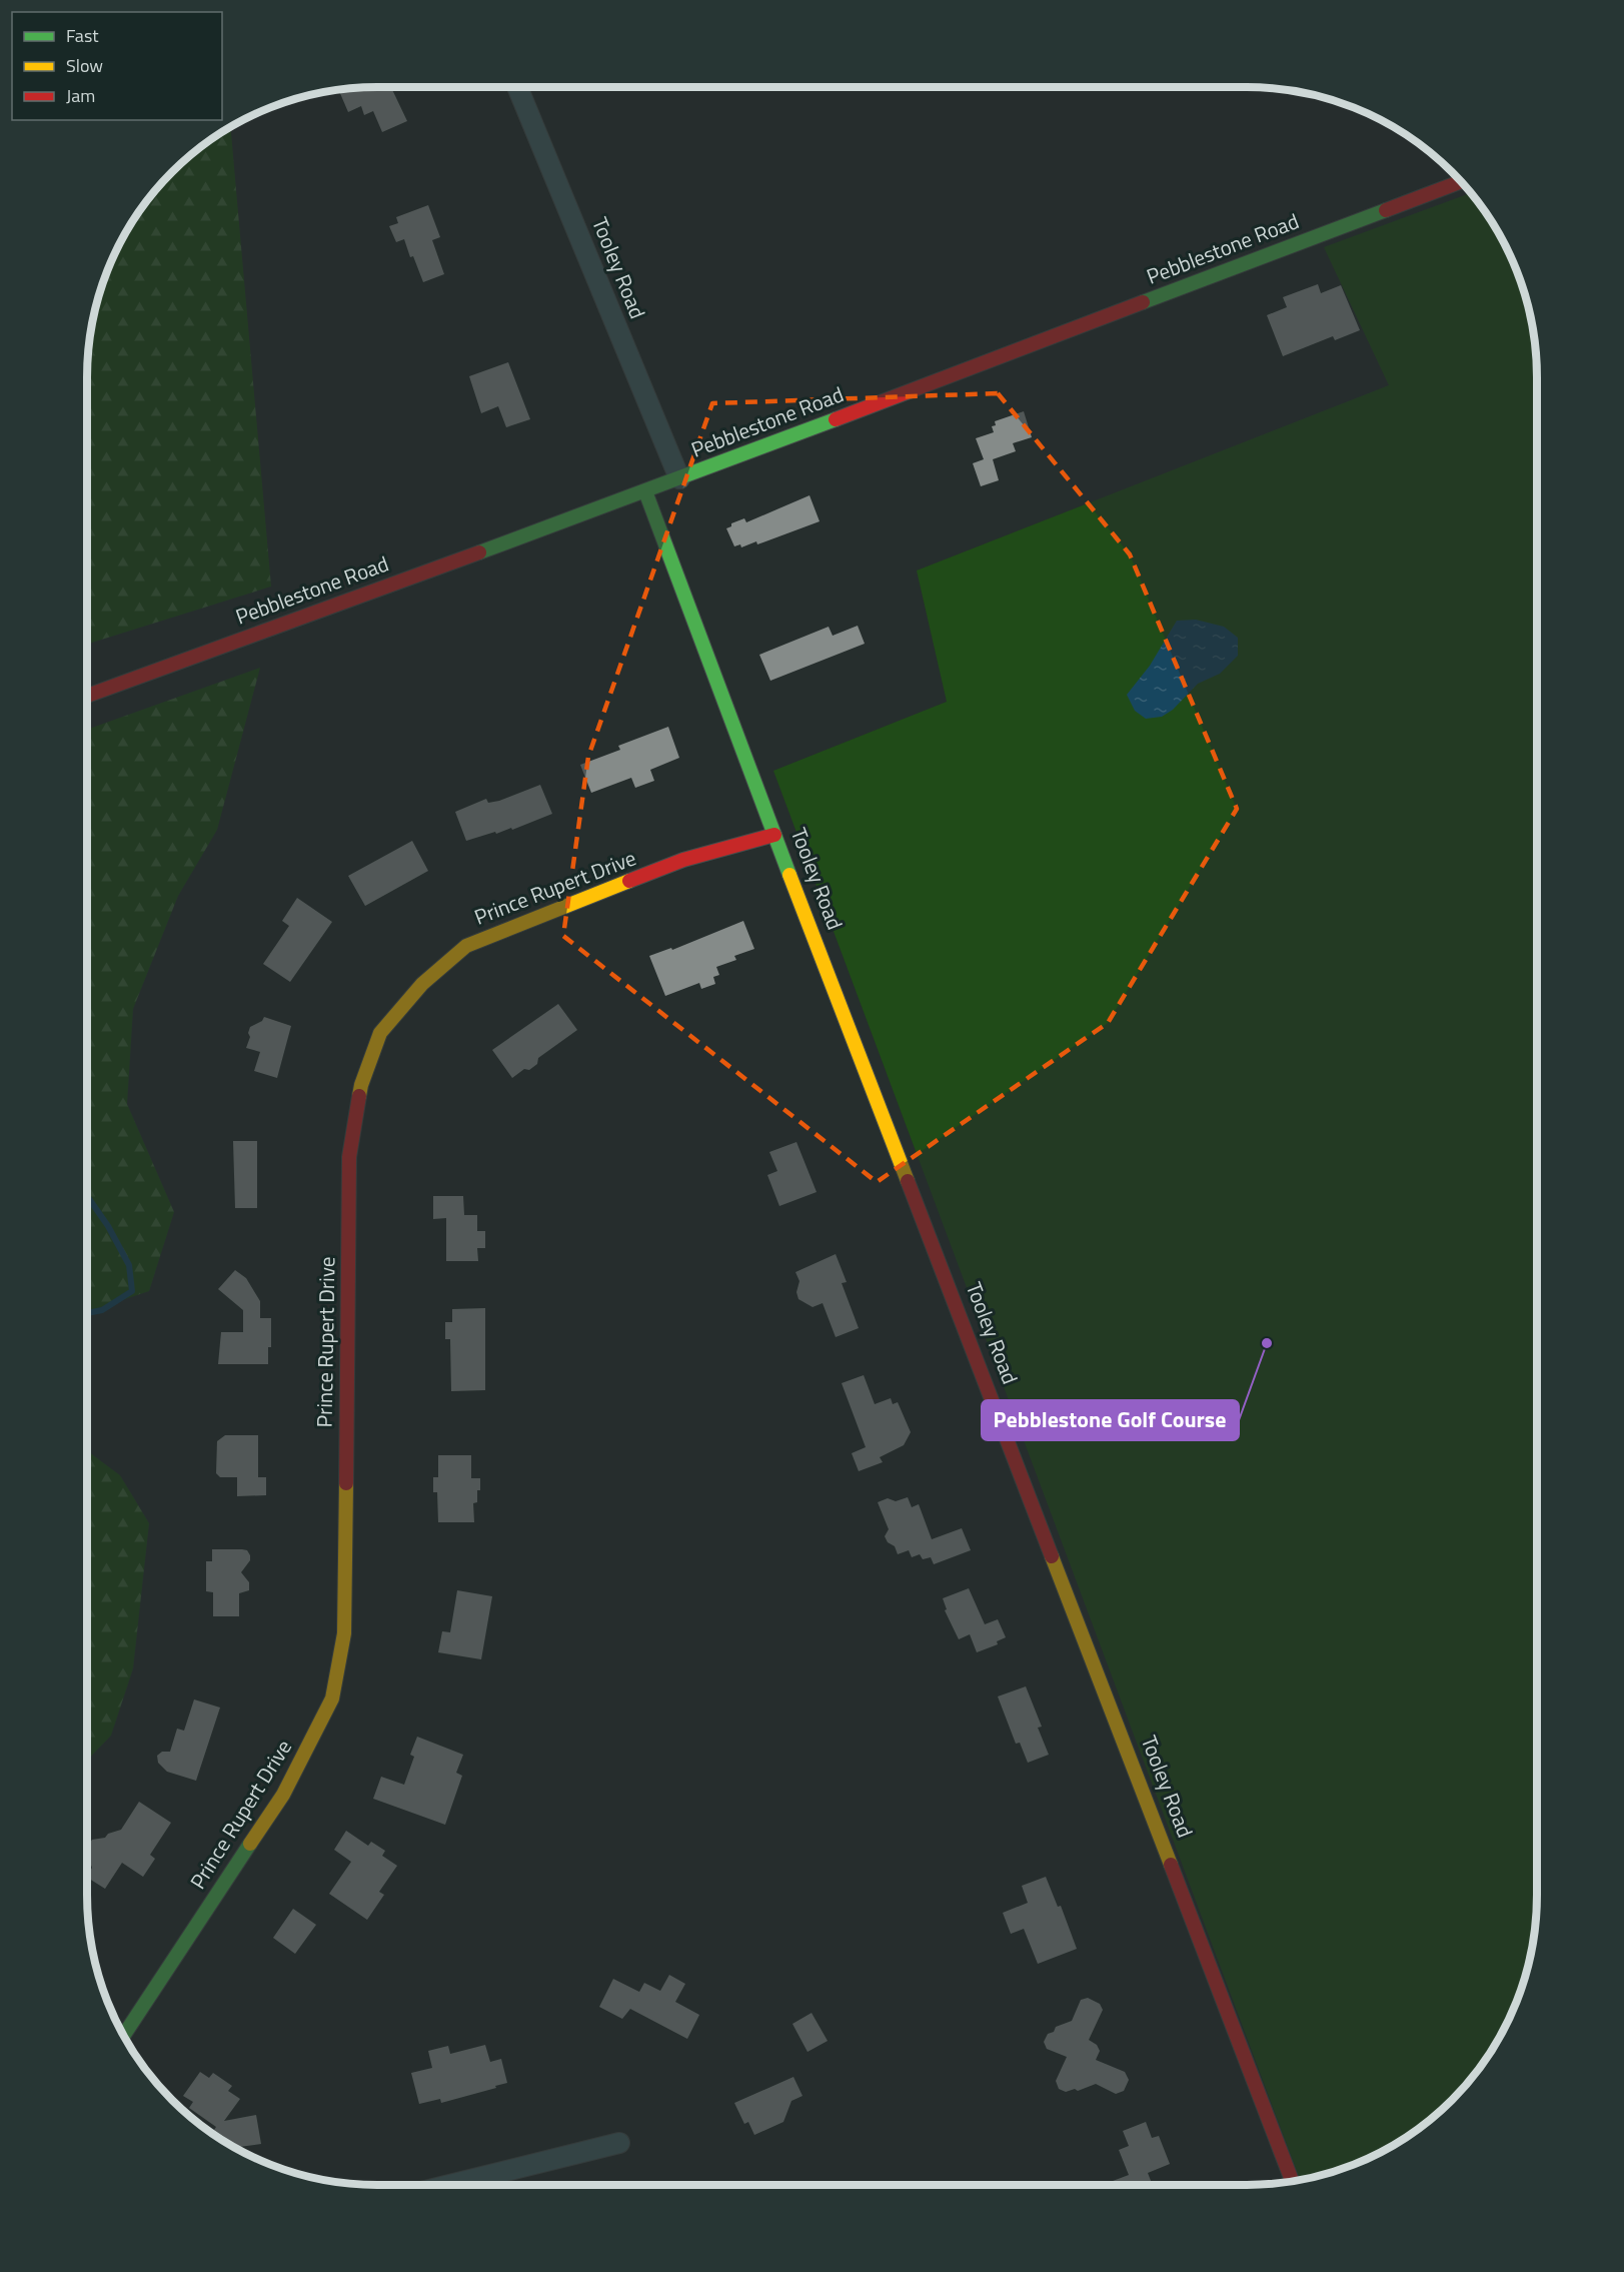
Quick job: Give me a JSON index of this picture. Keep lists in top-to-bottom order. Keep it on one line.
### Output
{"streets":{"street":["Pebblestone Road","Tooley Road","Prince Rupert Drive"]},"crossings":[["Pebblestone Road","Tooley Road"],["Tooley Road","Prince Rupert Drive"]],"places":["Pebblestone Golf Course"],"legend":["Fast","Slow","Jam"]}
